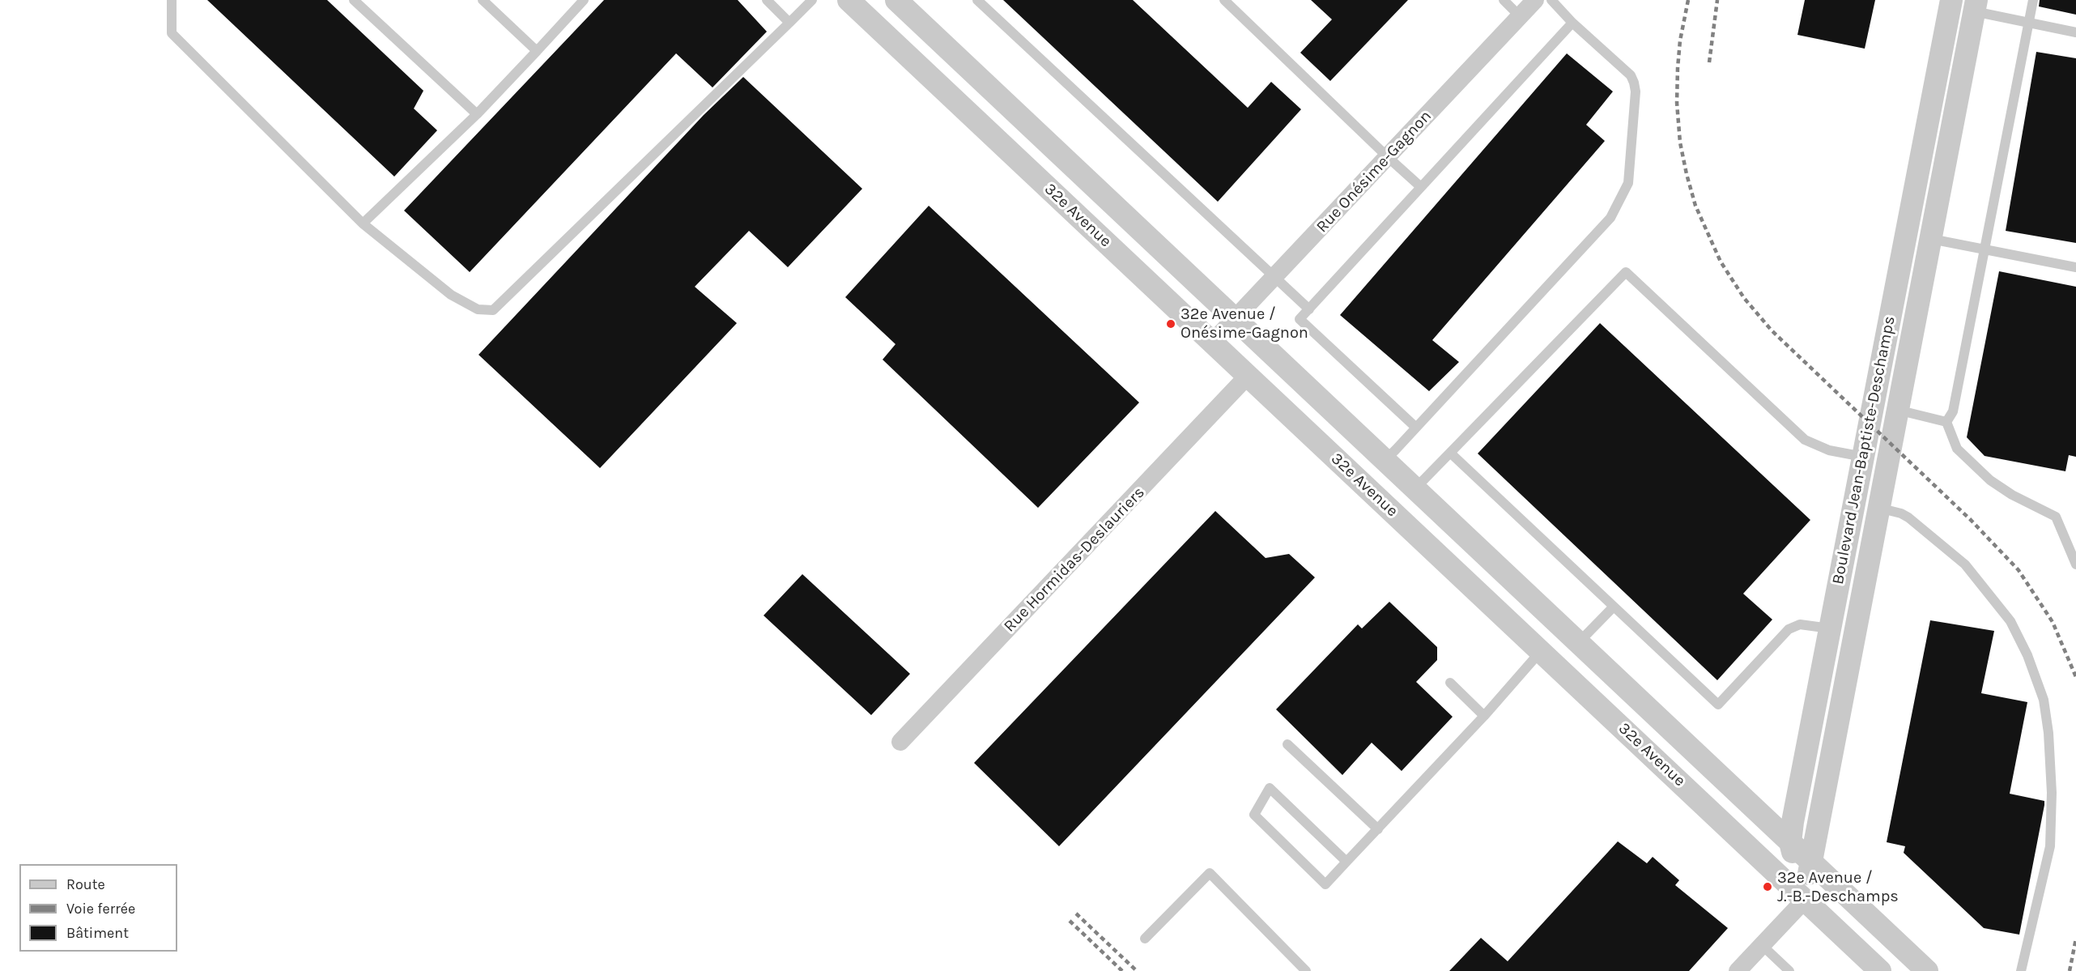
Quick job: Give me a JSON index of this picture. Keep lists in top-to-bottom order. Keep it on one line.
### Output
{"streets":{"street":["Rue Onésime-Gagnon","32e Avenue","Boulevard Jean-Baptiste-Deschamps","Rue Hormidas-Deslauriers"]},"crossings":[["Rue Onésime-Gagnon","32e Avenue"],["32e Avenue","Boulevard Jean-Baptiste-Deschamps"],["32e Avenue","Rue Hormidas-Deslauriers"]],"places":["32e Avenue / Onésime-Gagnon","32e Avenue / J.-B.-Deschamps"],"legend":["Route","Voie ferrée","Bâtiment"]}
